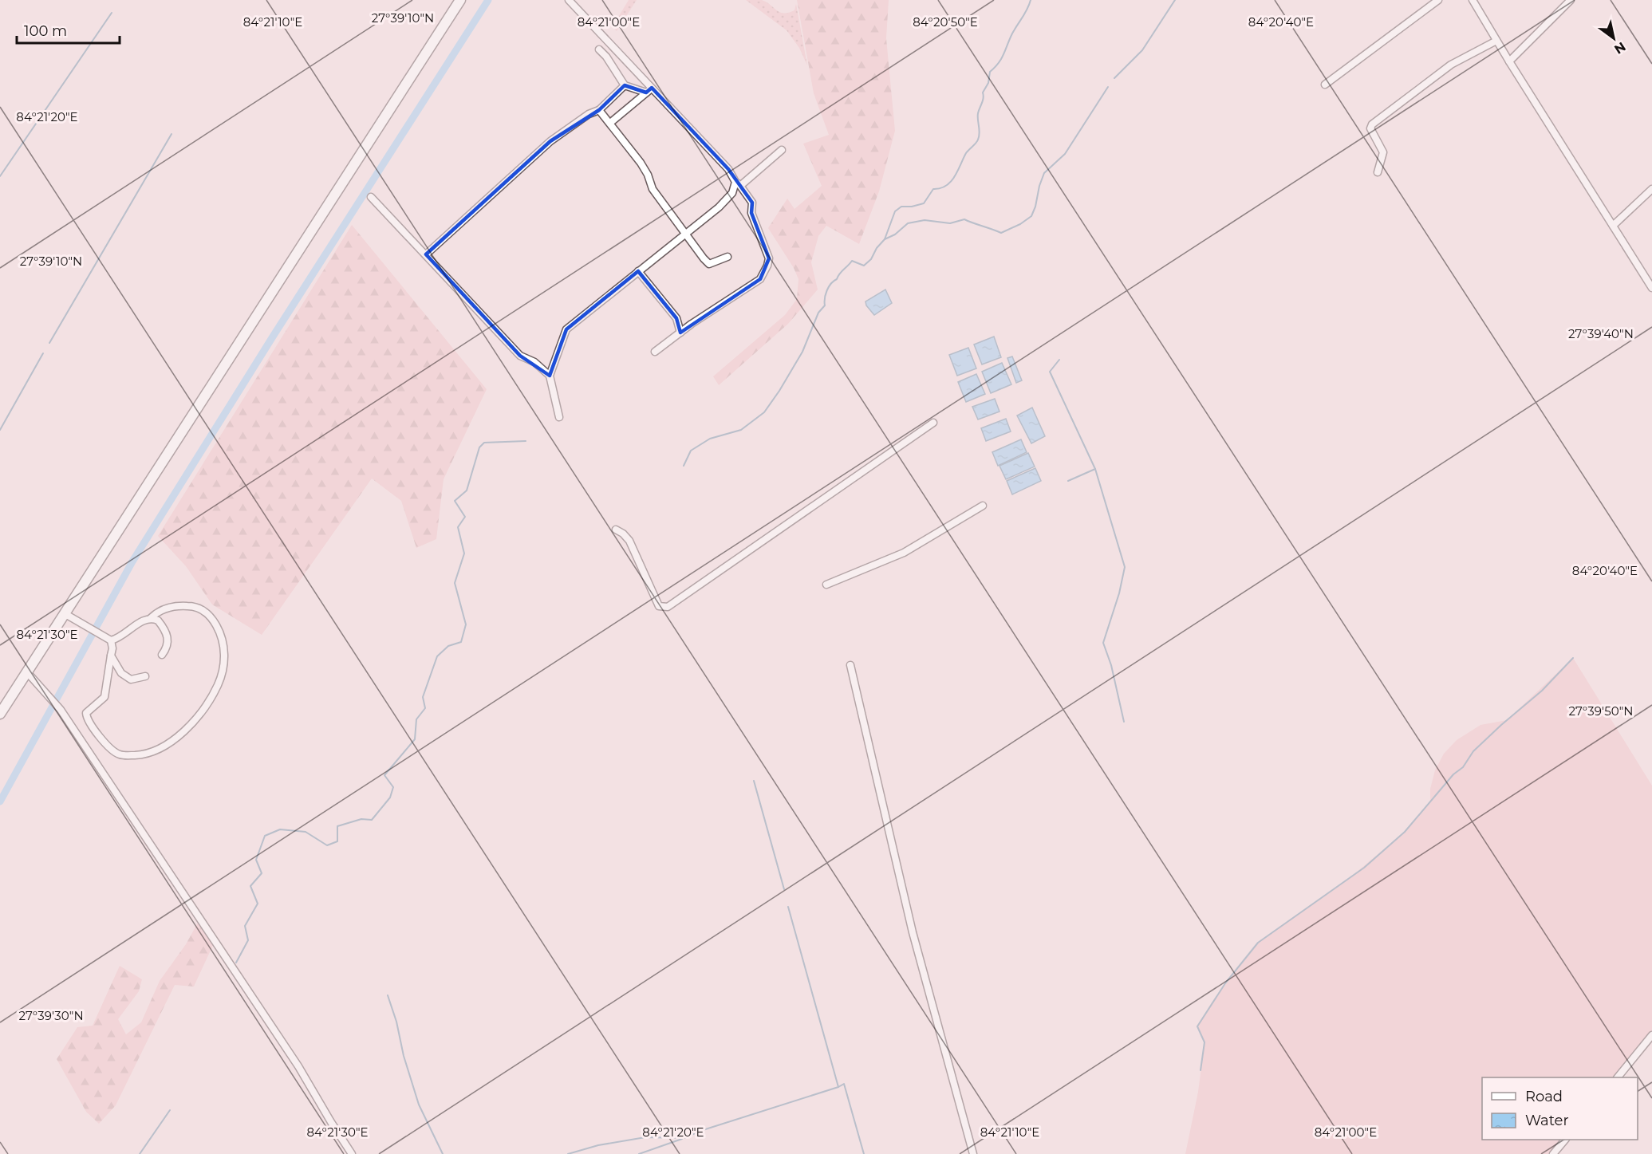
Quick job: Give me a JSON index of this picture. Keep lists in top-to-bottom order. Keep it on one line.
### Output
{"legend":["Road","Water"],"scale_bar":"100 m","north":"bottom right","coordinates":["27°39'10\"N","84°21'10\"E","84°21'00\"E","84°20'50\"E","84°20'40\"E","84°21'20\"E","27°39'40\"N","84°21'30\"E","27°39'50\"N","27°39'30\"N"]}
